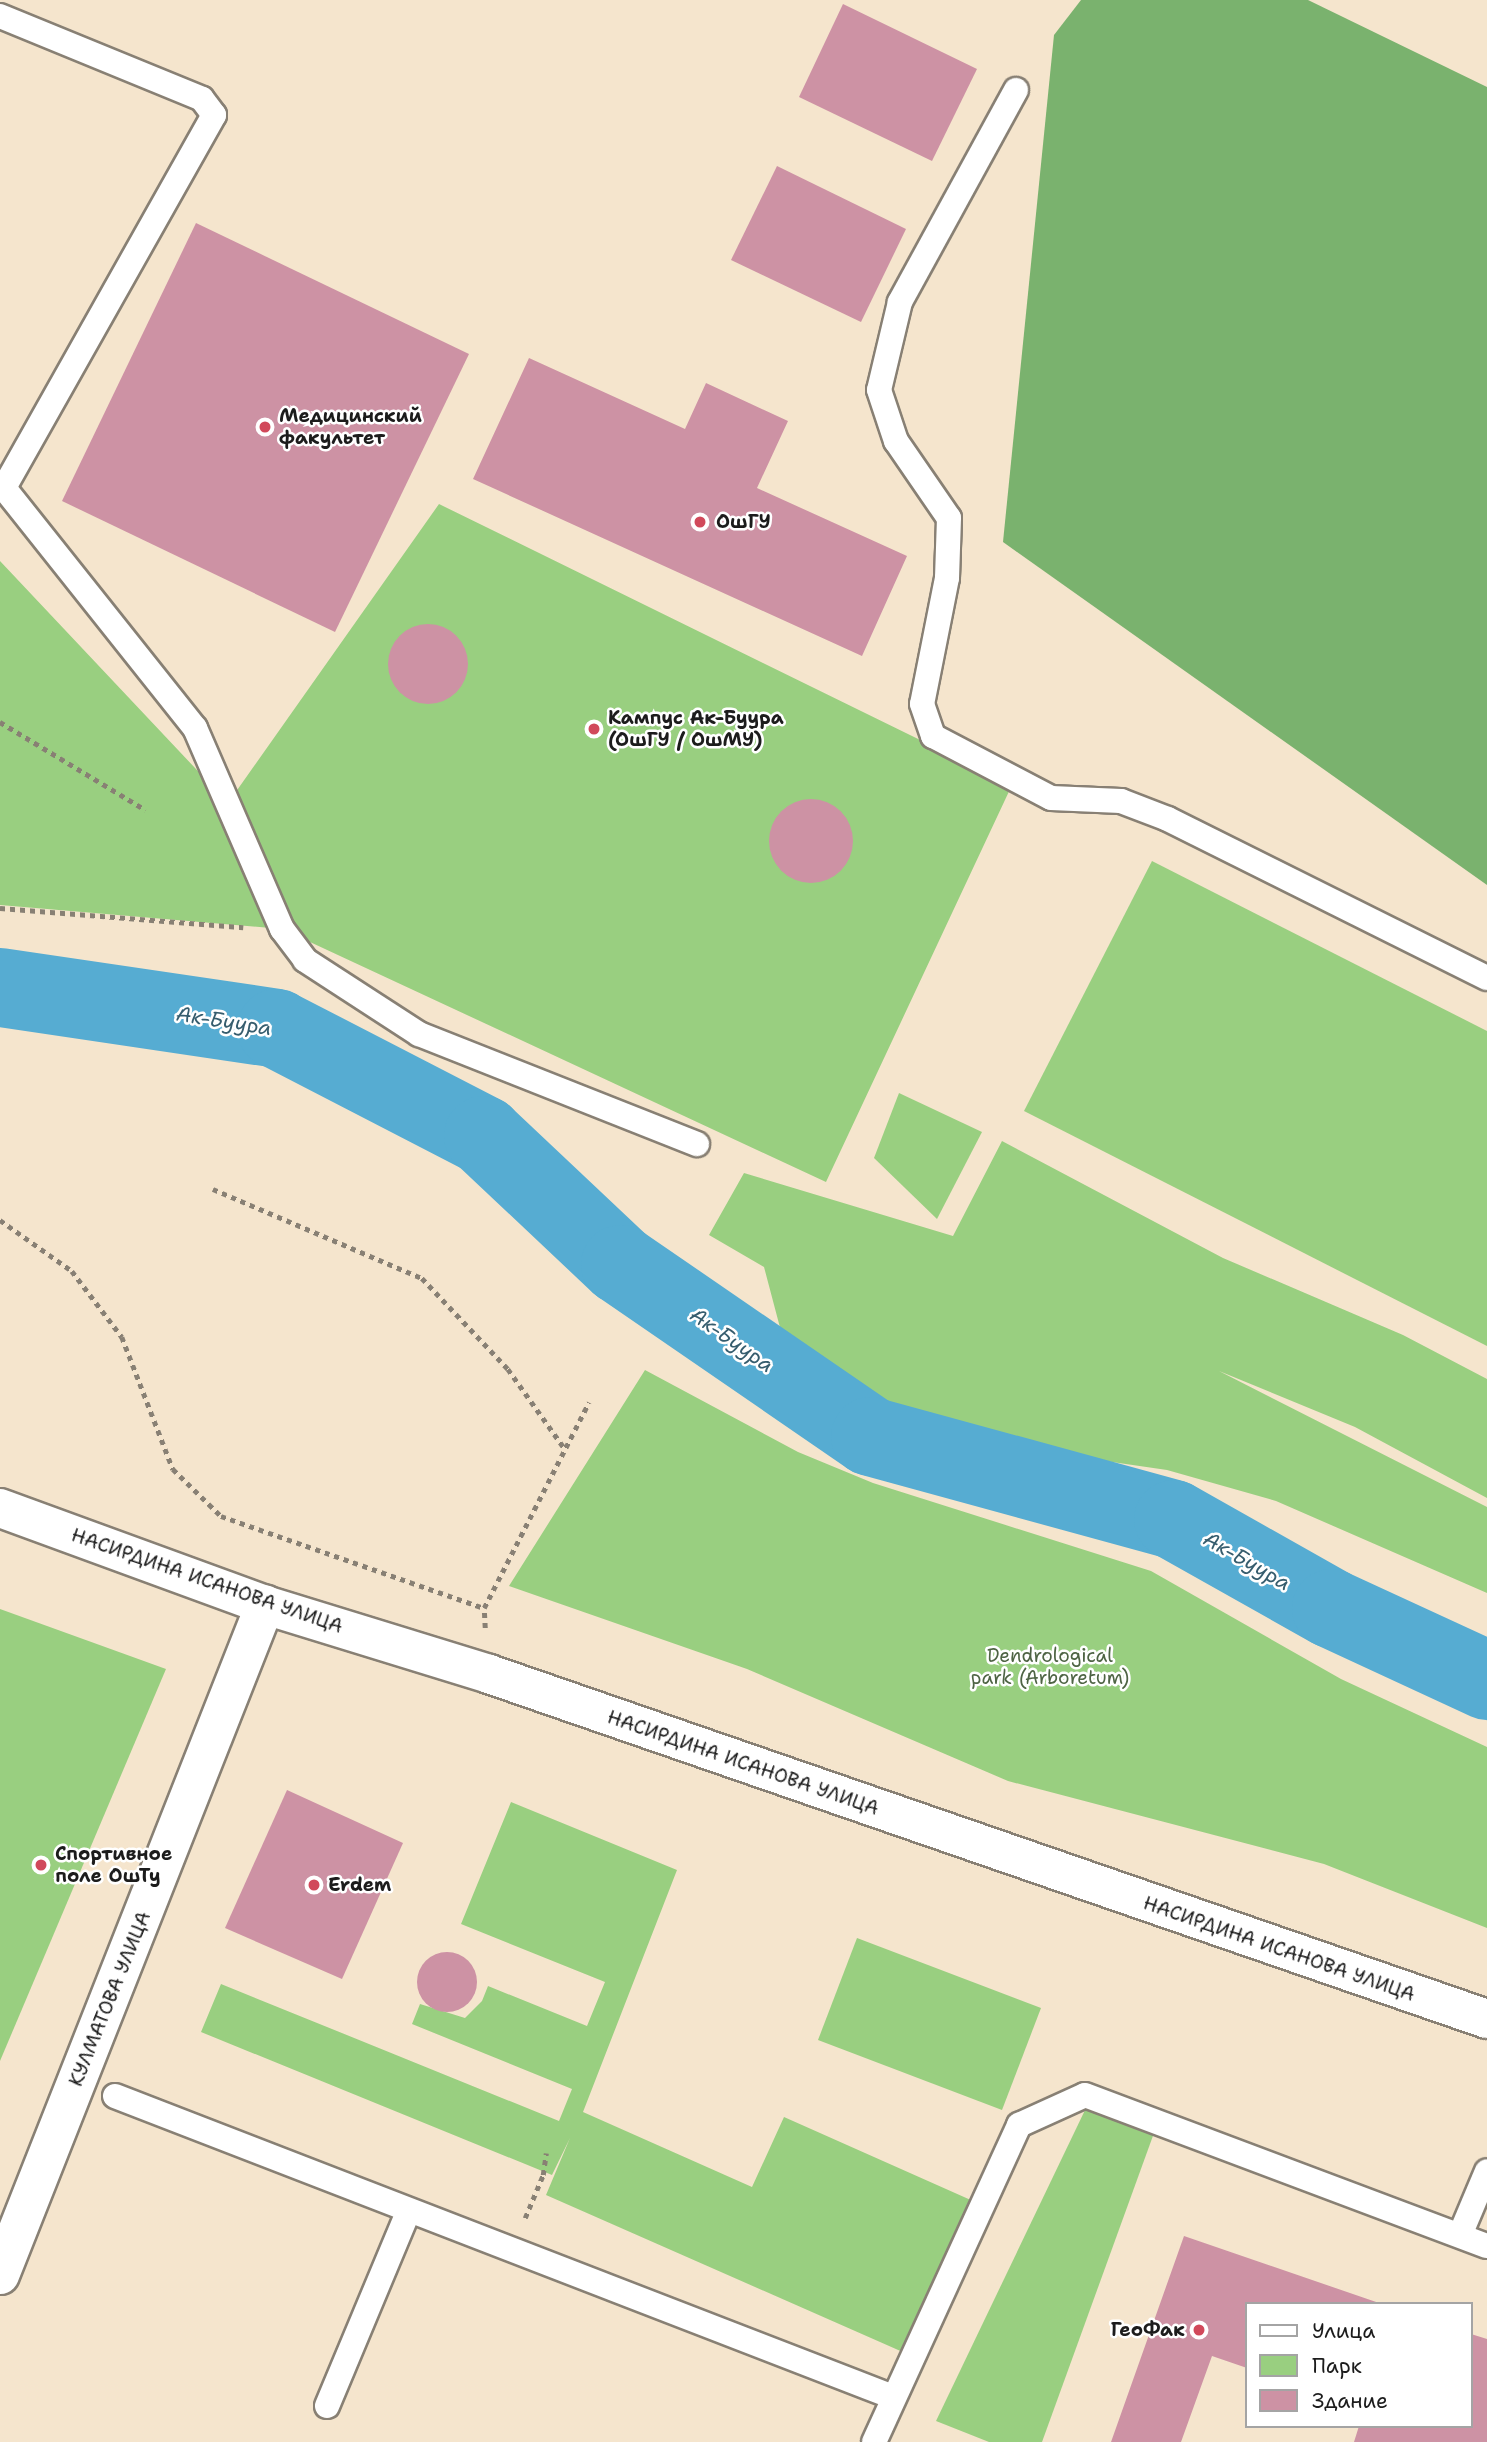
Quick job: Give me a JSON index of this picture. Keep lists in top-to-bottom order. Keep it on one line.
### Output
{"streets":{"main road":["НАСИРДИНА ИСАНОВА УЛИЦА","КУЛМАТОВА УЛИЦА"]},"crossings":[["НАСИРДИНА ИСАНОВА УЛИЦА","КУЛМАТОВА УЛИЦА"]],"water":["Ак-Буура"],"parks":["Dendrological park (Arboretum)"],"places":["Медицинский факультет","ОшГУ","Кампус Ак-Буура (ОшГУ / ОшМУ)","Спортивное поле ОшТу","Erdem","ГеоФак"],"legend":["Улица","Парк","Здание"]}
